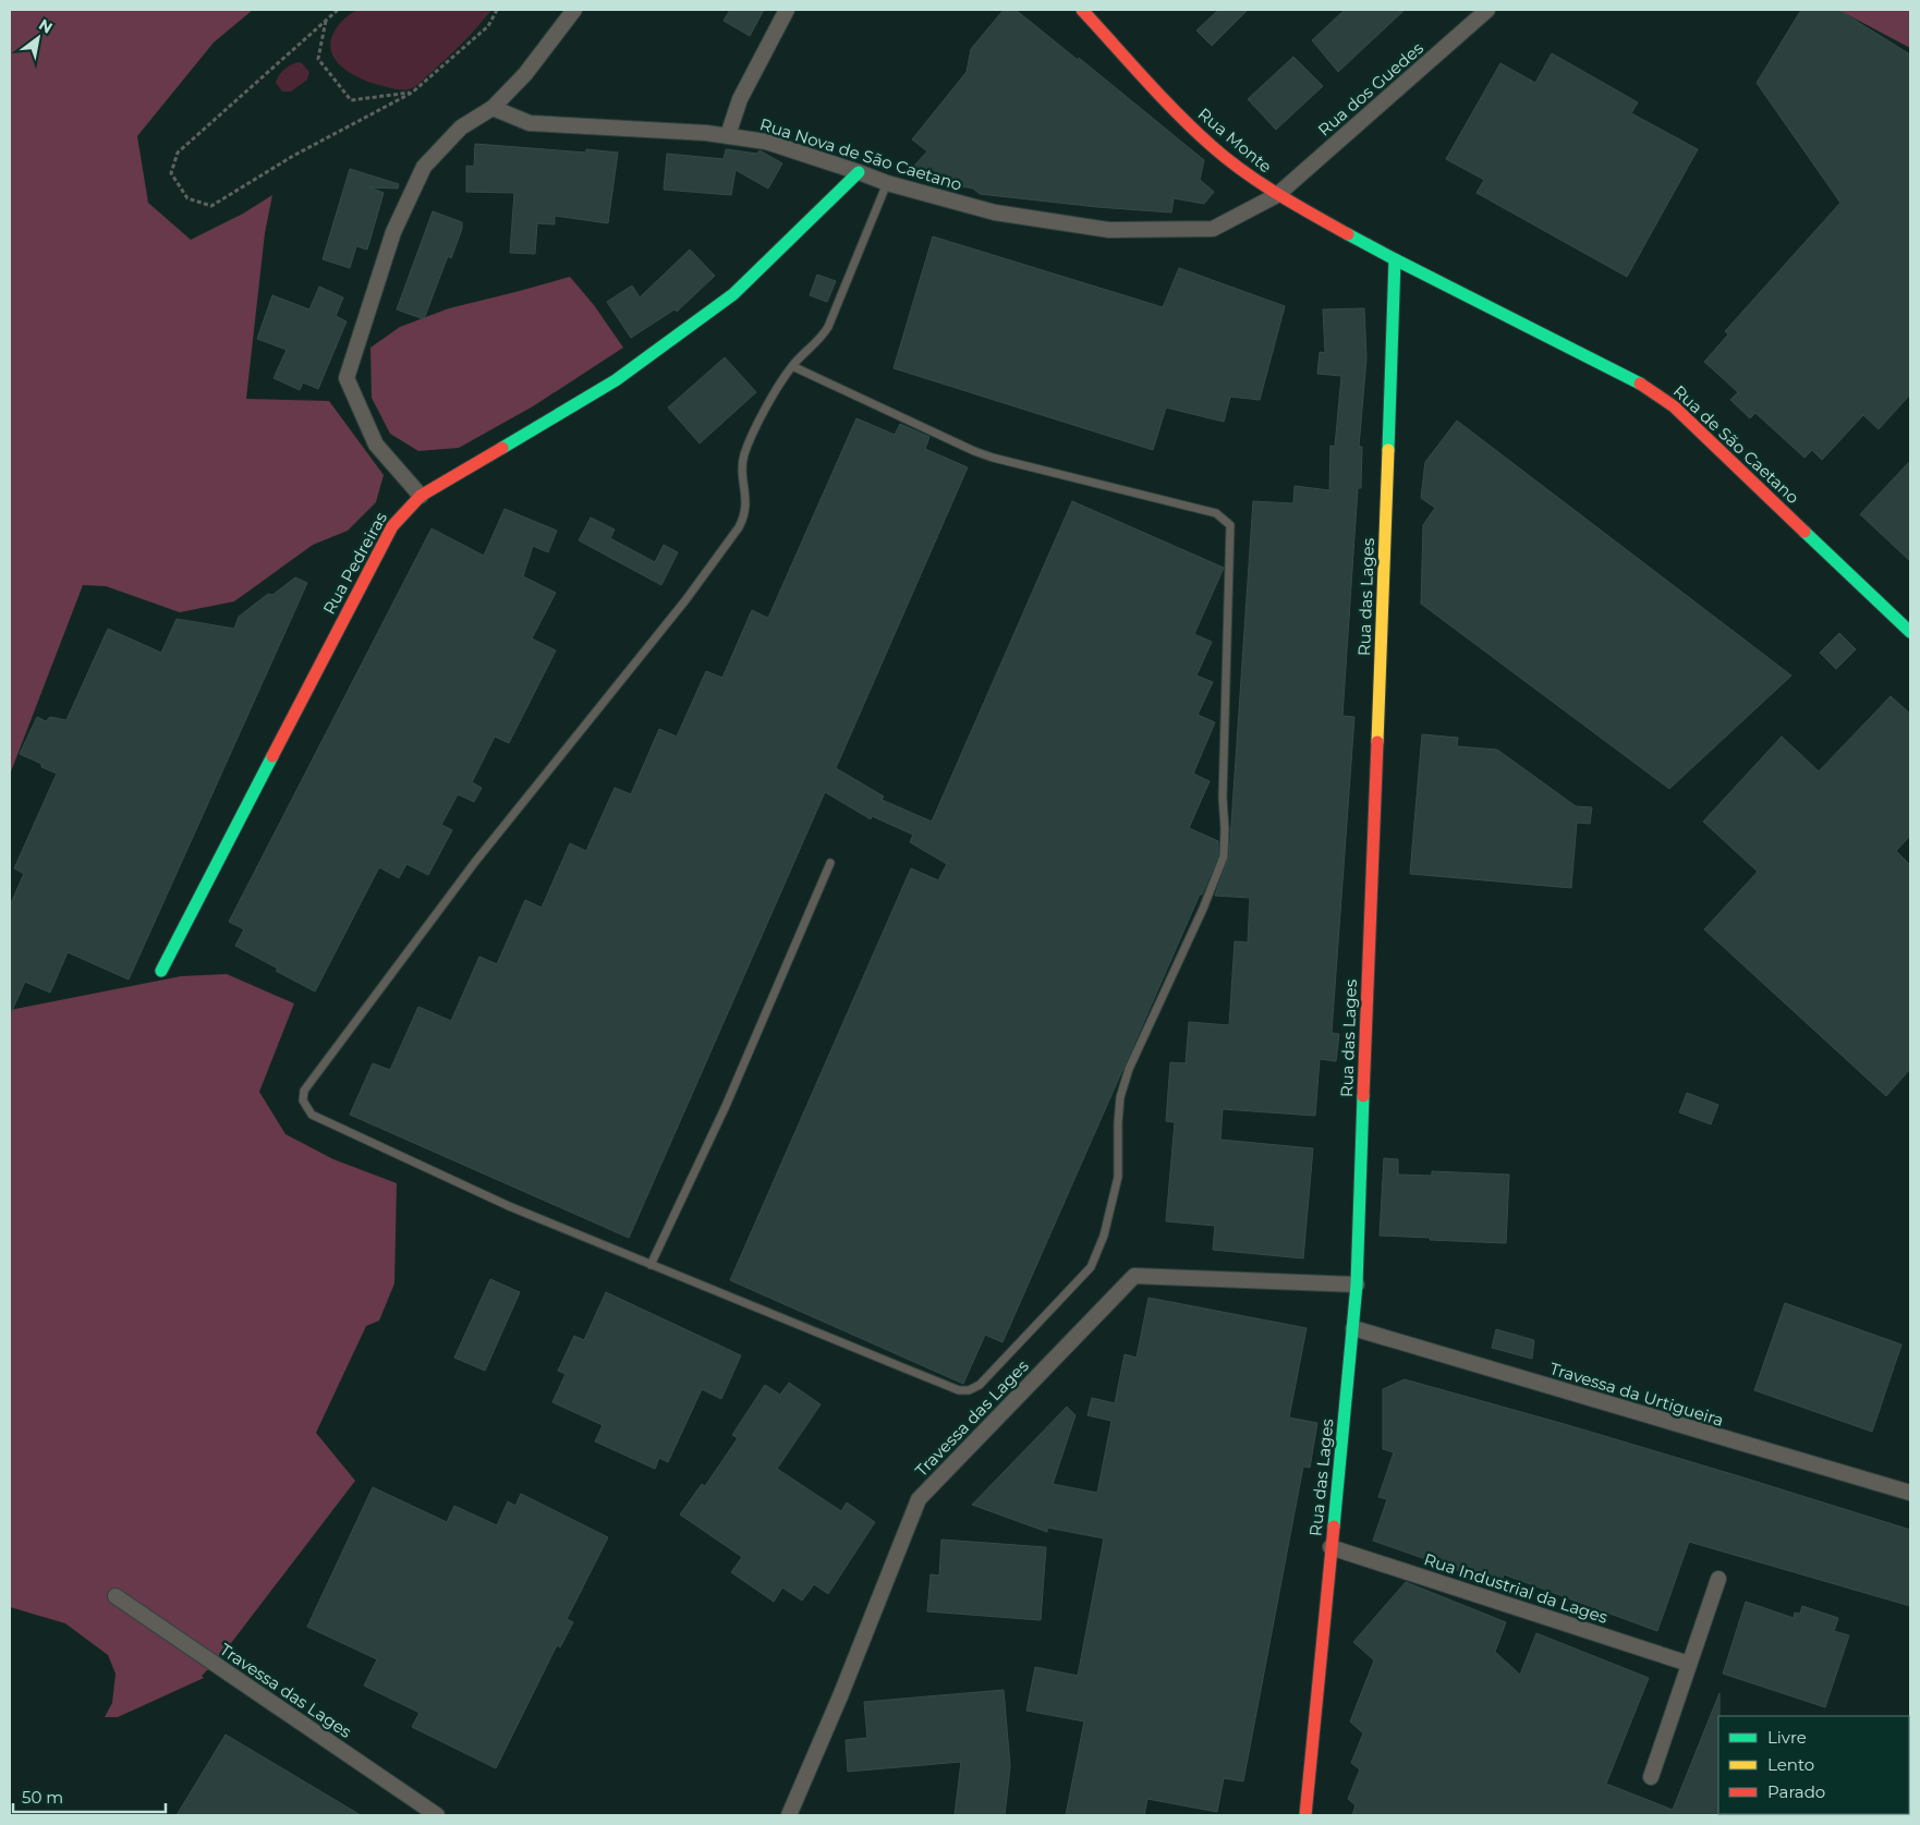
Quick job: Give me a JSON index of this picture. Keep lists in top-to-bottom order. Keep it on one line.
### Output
{"streets":{"main road":["Rua Monte","Rua de São Caetano","Rua Pedreiras","Rua das Lages"],"street":["Rua dos Guedes","Rua Nova de São Caetano","Travessa da Urtigueira","Travessa das Lages","Rua Industrial da Lages"]},"crossings":[["Rua dos Guedes","Rua Monte"],["Rua dos Guedes","Rua Nova de São Caetano"],["Rua Monte","Rua Nova de São Caetano"],["Rua Monte","Rua de São Caetano"],["Rua Monte","Rua das Lages"],["Rua Nova de São Caetano","Rua Pedreiras"],["Rua de São Caetano","Rua das Lages"],["Rua das Lages","Travessa da Urtigueira"],["Rua das Lages","Travessa das Lages"],["Rua das Lages","Rua Industrial da Lages"]],"legend":["Livre","Lento","Parado"],"scale_bar":"50 m","north":"top right"}
